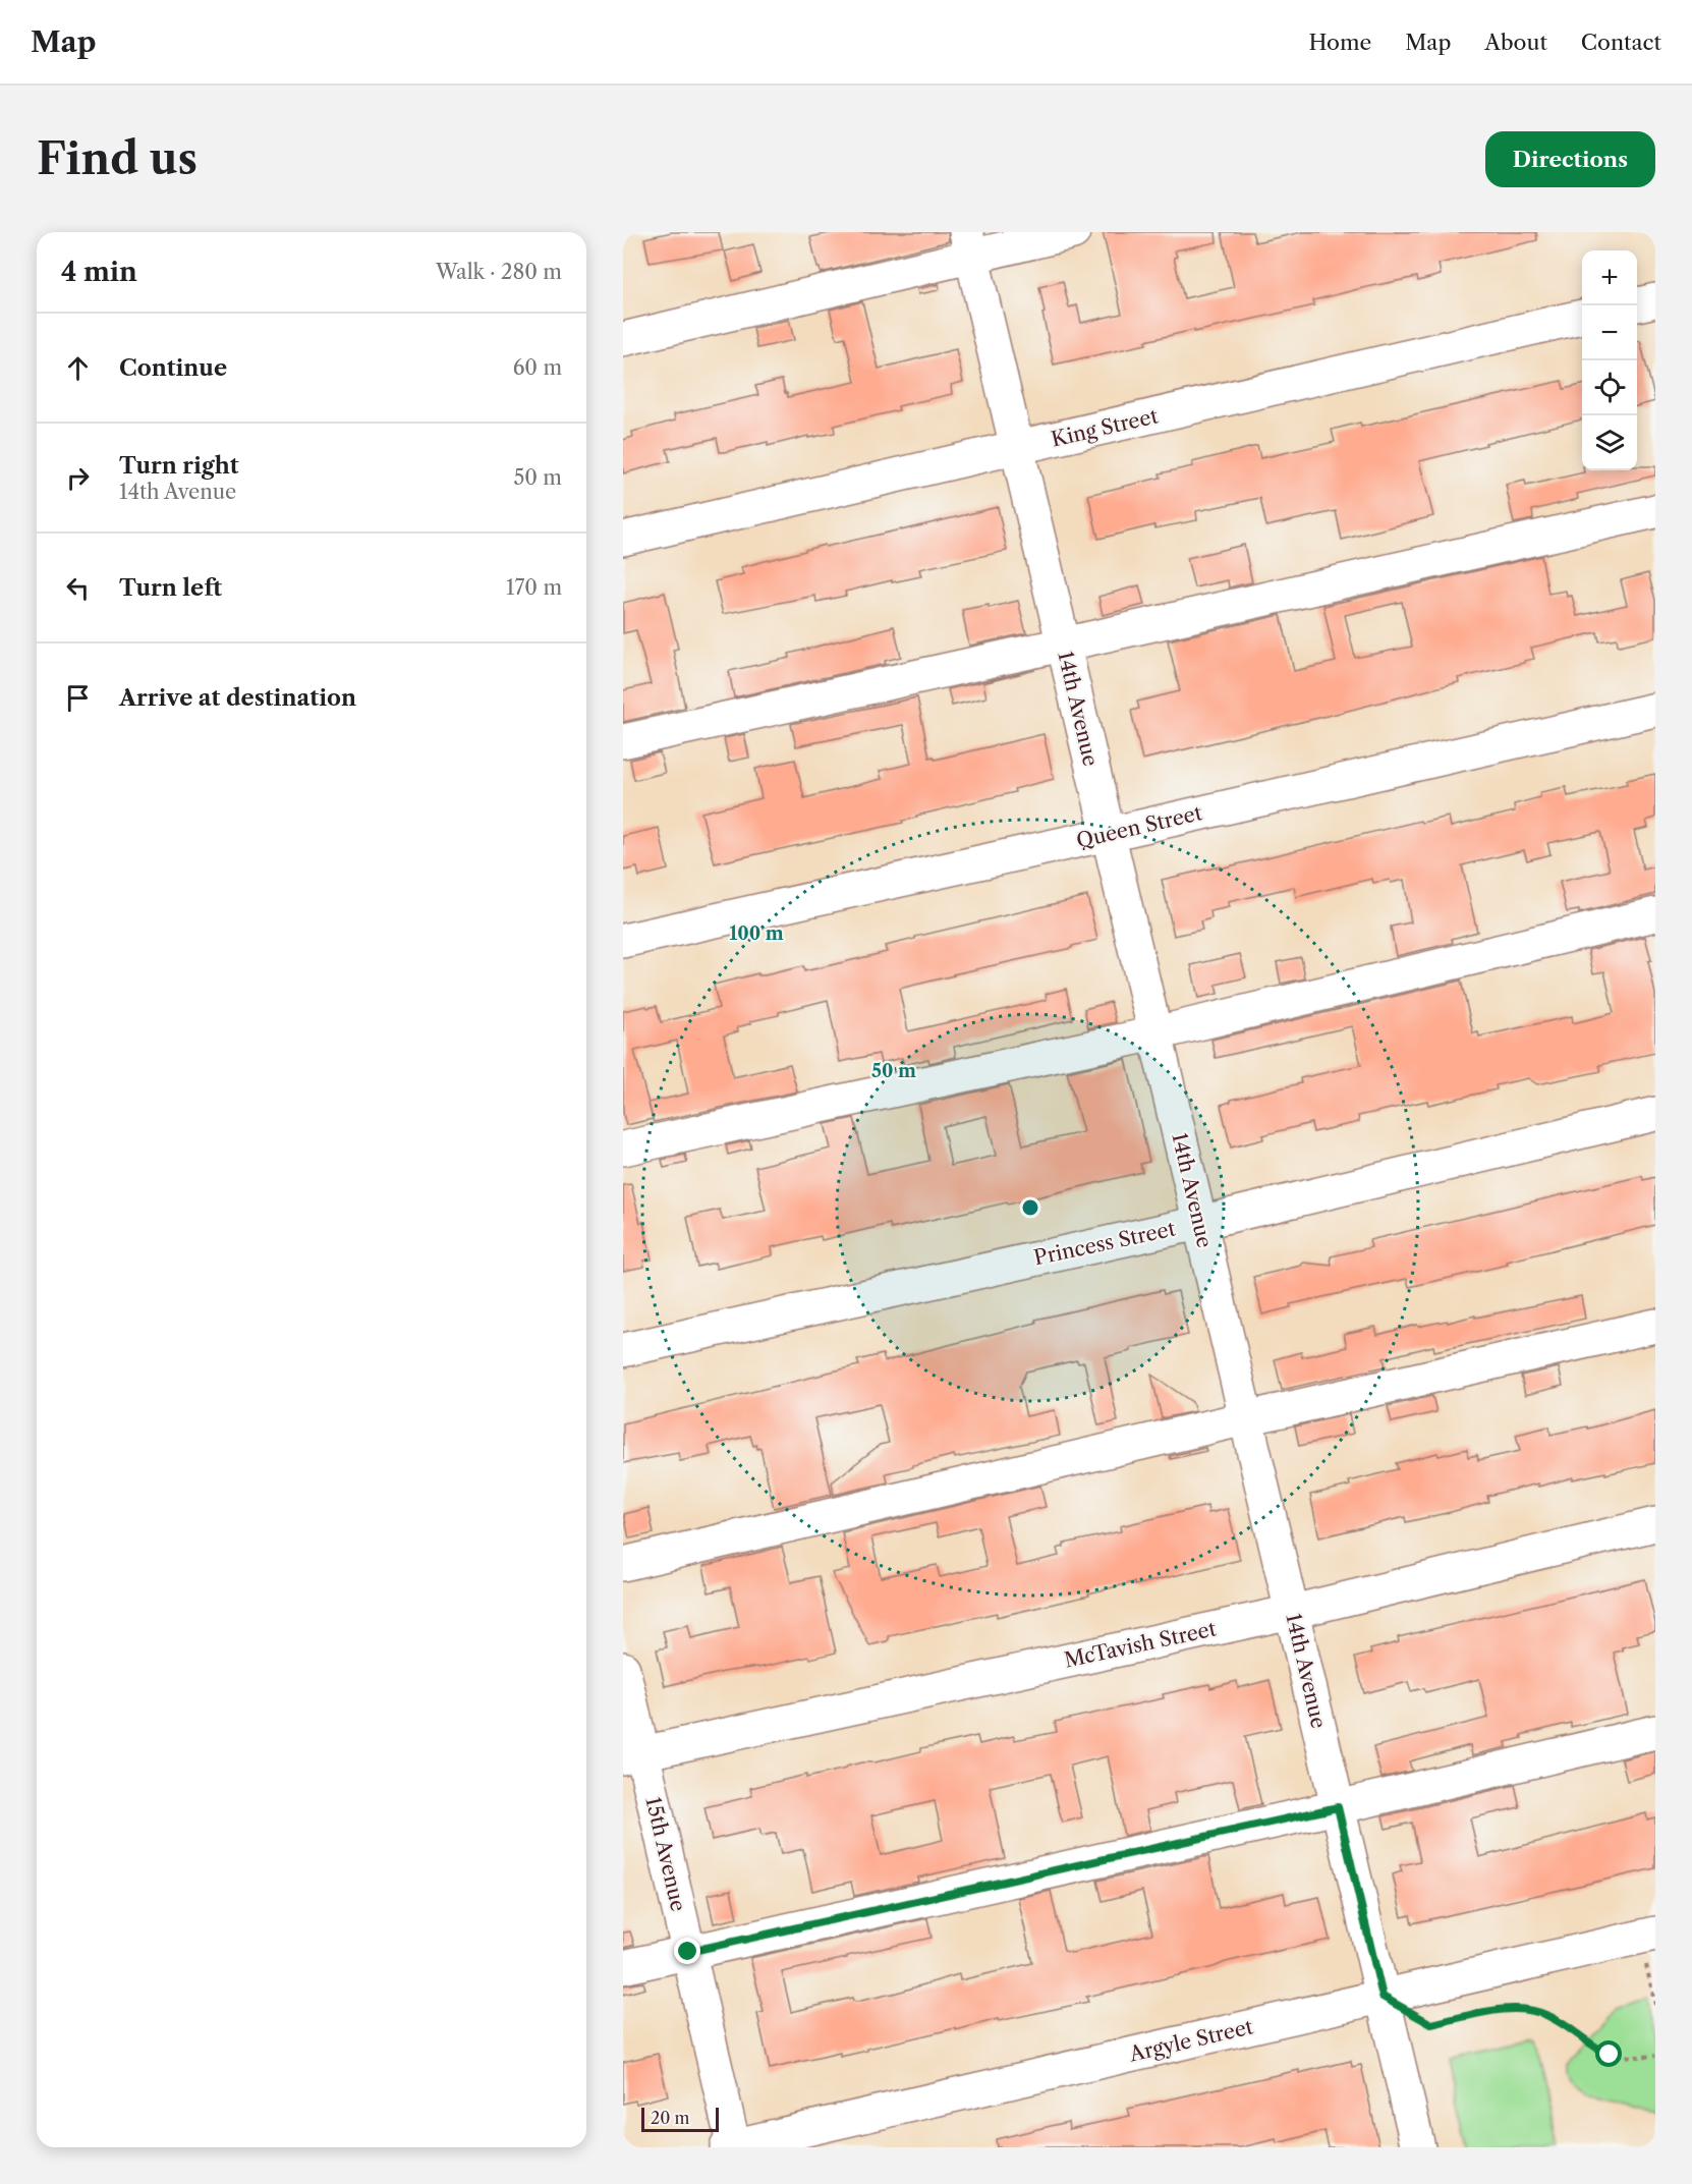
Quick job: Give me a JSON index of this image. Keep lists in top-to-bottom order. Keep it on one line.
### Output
{"streets":{"street":["King Street","14th Avenue","Queen Street","Princess Street","McTavish Street","15th Avenue","Argyle Street"]},"crossings":[["King Street","14th Avenue"],["14th Avenue","Queen Street"],["14th Avenue","Princess Street"],["14th Avenue","McTavish Street"],["14th Avenue","Argyle Street"],["McTavish Street","15th Avenue"],["15th Avenue","Argyle Street"]],"scale_bar":"20 m","page":{"header":"Map","nav":["Home","Map","About","Contact"],"buttons":"Directions","title":"Find us","heading":["4 min","Walk · 280 m"],"map_buttons":["+","−"],"list":[["Continue","60 m"],["Turn right","14th Avenue","50 m"],["Turn left","170 m"],"Arrive at destination"],"scale":"20 m"},"rings":["100 m","50 m"]}
